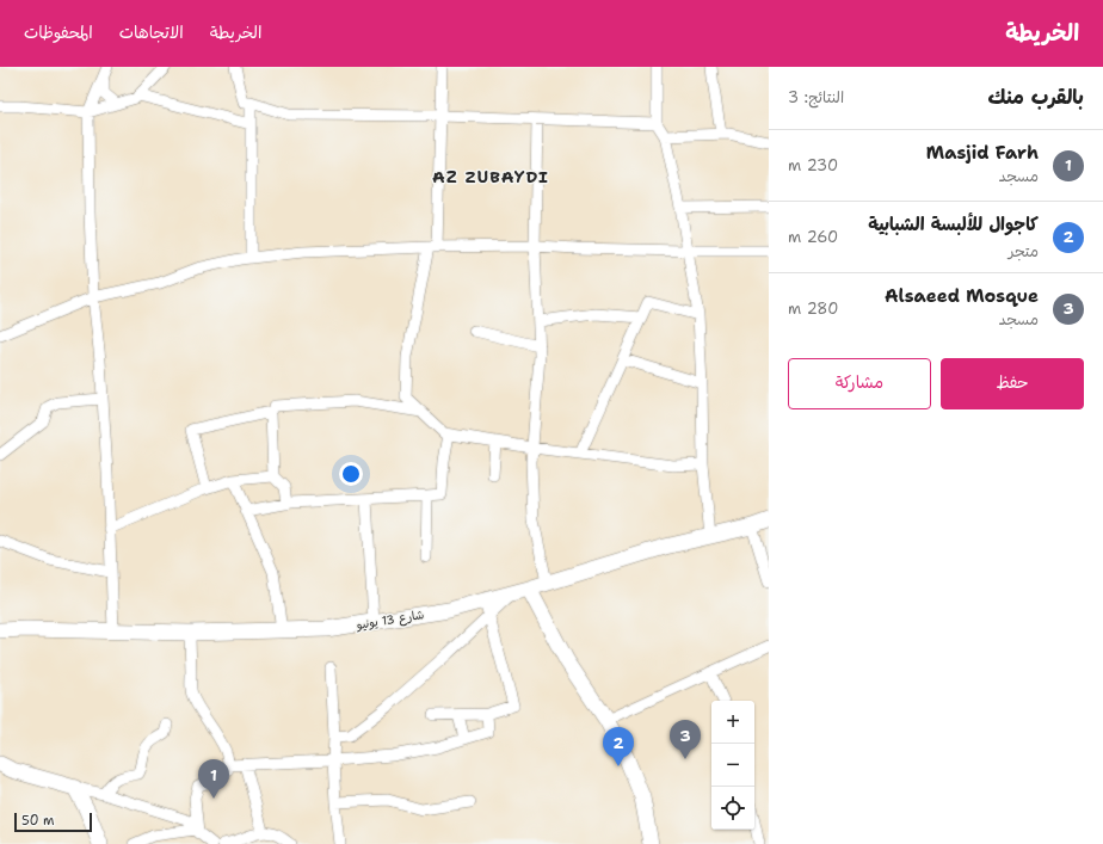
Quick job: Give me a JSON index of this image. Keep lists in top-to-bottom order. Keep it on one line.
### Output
{"streets":{"street":["شارع 13 يونيو"]},"districts":["AZ ZUBAYDI"],"scale_bar":"50 m","page":{"header":"الخريطة","nav":["الخريطة","الاتجاهات","المحفوظات"],"heading":["بالقرب منك","النتائج: 3"],"list":[{"mark":"1","name":"Masjid Farh","note":"مسجد","value":"230 m"},{"mark":"2","name":"كاجوال للألبسة الشبابية","note":"متجر","value":"260 m"},{"mark":"3","name":"Alsaeed Mosque","note":"مسجد","value":"280 m"}],"buttons":["حفظ","مشاركة"],"map_buttons":["+","−"],"pins":["3","2","1"],"scale":"50 m"}}
